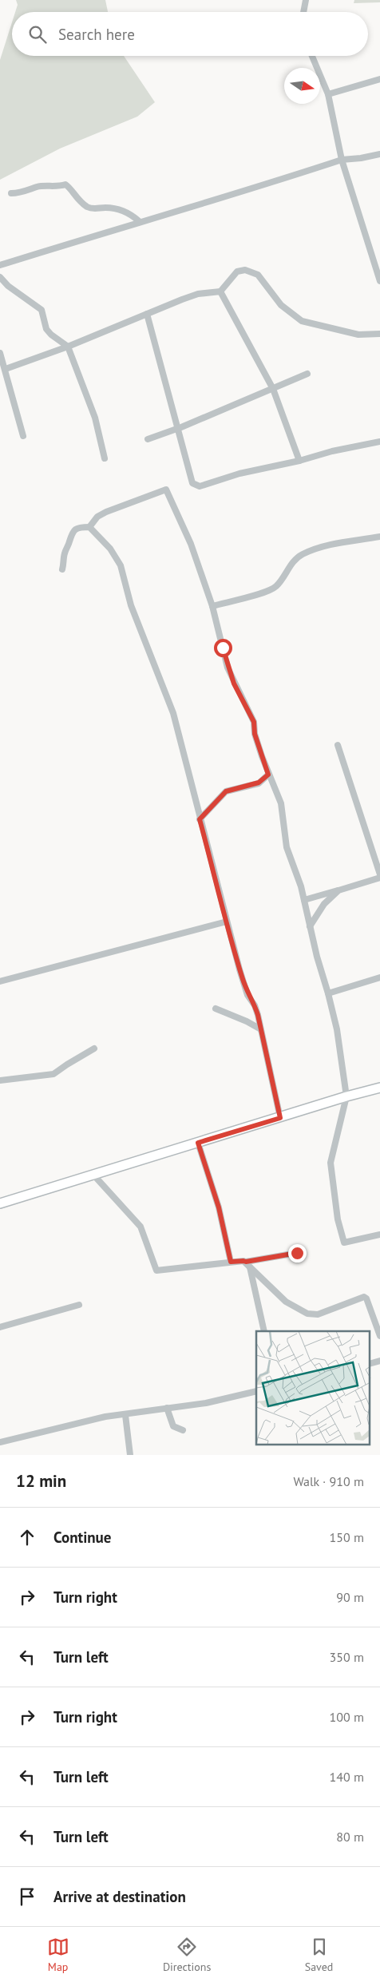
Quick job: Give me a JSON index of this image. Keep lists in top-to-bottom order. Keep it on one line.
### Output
{"north":"right","page":{"search":"Search here","heading":["12 min","Walk · 910 m"],"list":[["Continue","150 m"],["Turn right","90 m"],["Turn left","350 m"],["Turn right","100 m"],["Turn left","140 m"],["Turn left","80 m"],"Arrive at destination"],"nav":["Map","Directions","Saved"]}}
